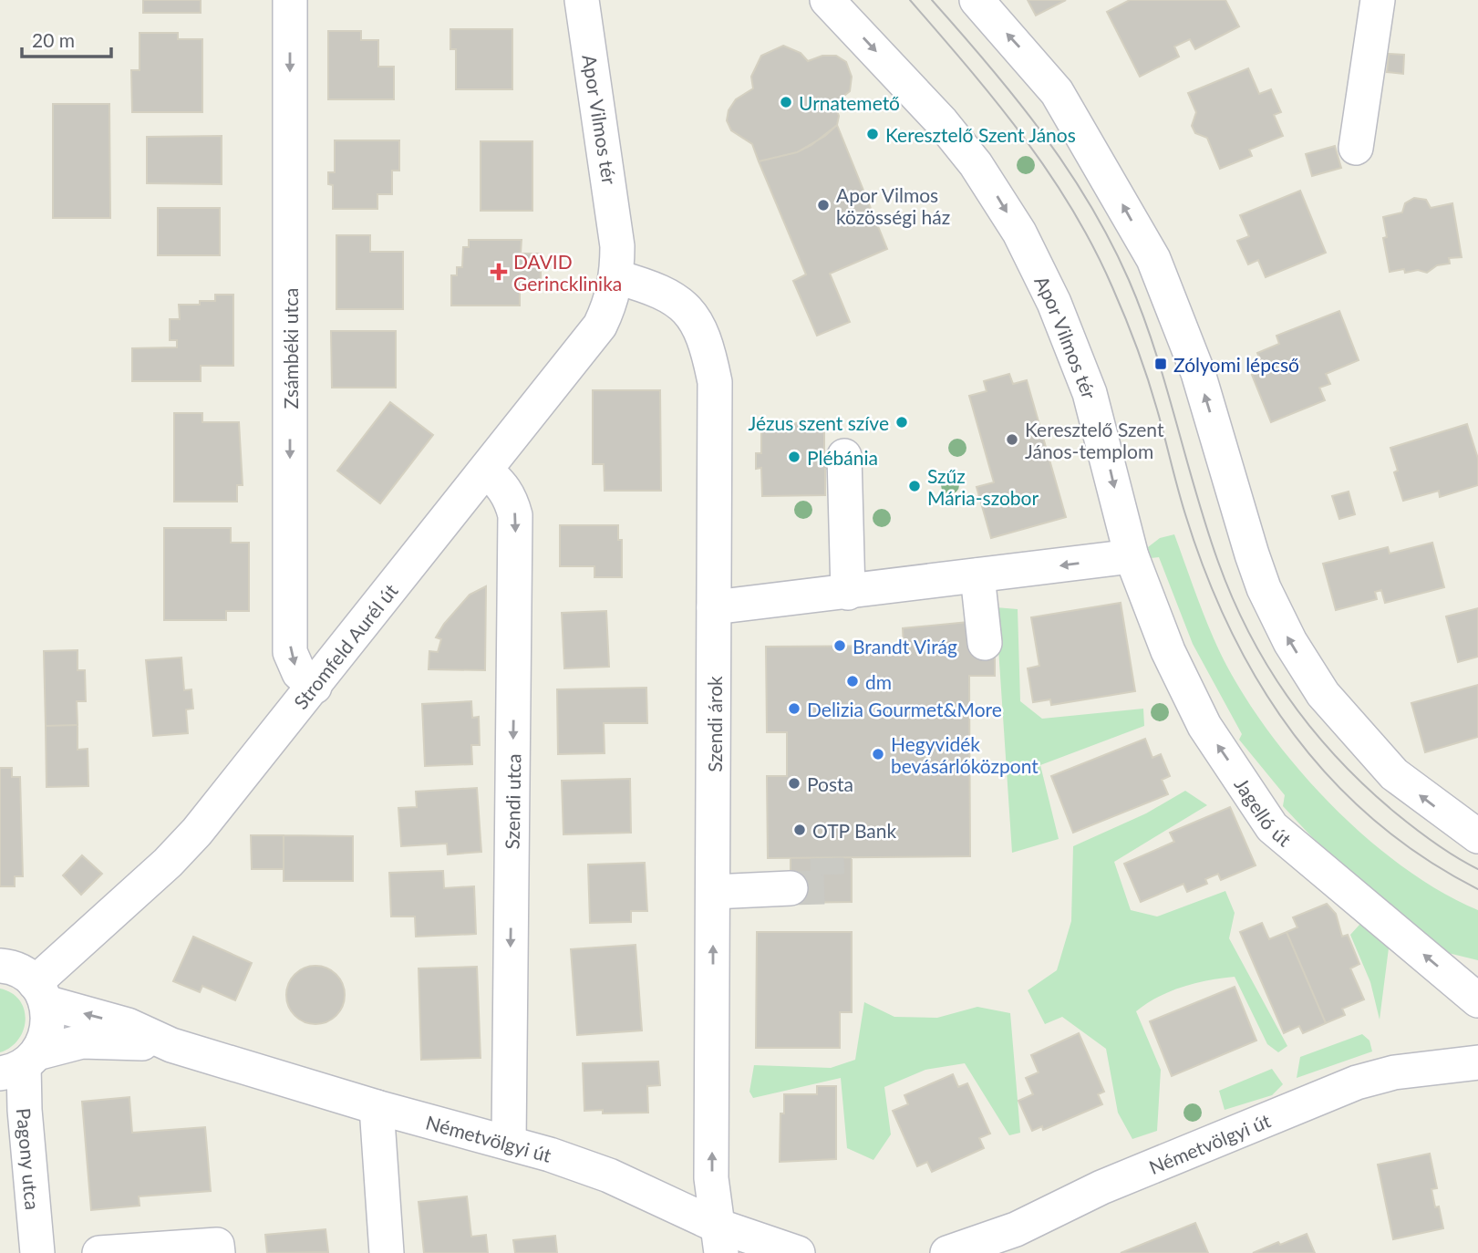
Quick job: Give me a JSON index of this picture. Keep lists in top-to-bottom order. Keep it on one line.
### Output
{"streets":{"street":["Apor Vilmos tér","Zsámbéki utca","Stromfeld Aurél út","Szendi árok","Szendi utca","Jagelló út","Németvölgyi út","Pagony utca"]},"crossings":[["Apor Vilmos tér","Stromfeld Aurél út"],["Apor Vilmos tér","Szendi árok"],["Apor Vilmos tér","Jagelló út"],["Zsámbéki utca","Stromfeld Aurél út"],["Stromfeld Aurél út","Szendi árok"],["Stromfeld Aurél út","Szendi utca"],["Stromfeld Aurél út","Németvölgyi út"],["Szendi árok","Németvölgyi út"],["Szendi utca","Németvölgyi út"],["Németvölgyi út","Pagony utca"]],"one_way":["Zsámbéki utca","Szendi utca"],"places":{"other":["Urnatemető","Keresztelő Szent János","Apor Vilmos közösségi ház","Jézus szent szíve","Keresztelő Szent János-templom","Plébánia","Szűz Mária-szobor","Brandt Virág","dm","Delizia Gourmet&More","Hegyvidék bevásárlóközpont","Posta","OTP Bank"],"health":["DAVID Gerincklinika"],"transit":["Zólyomi lépcső"]},"scale_bar":"20 m"}
